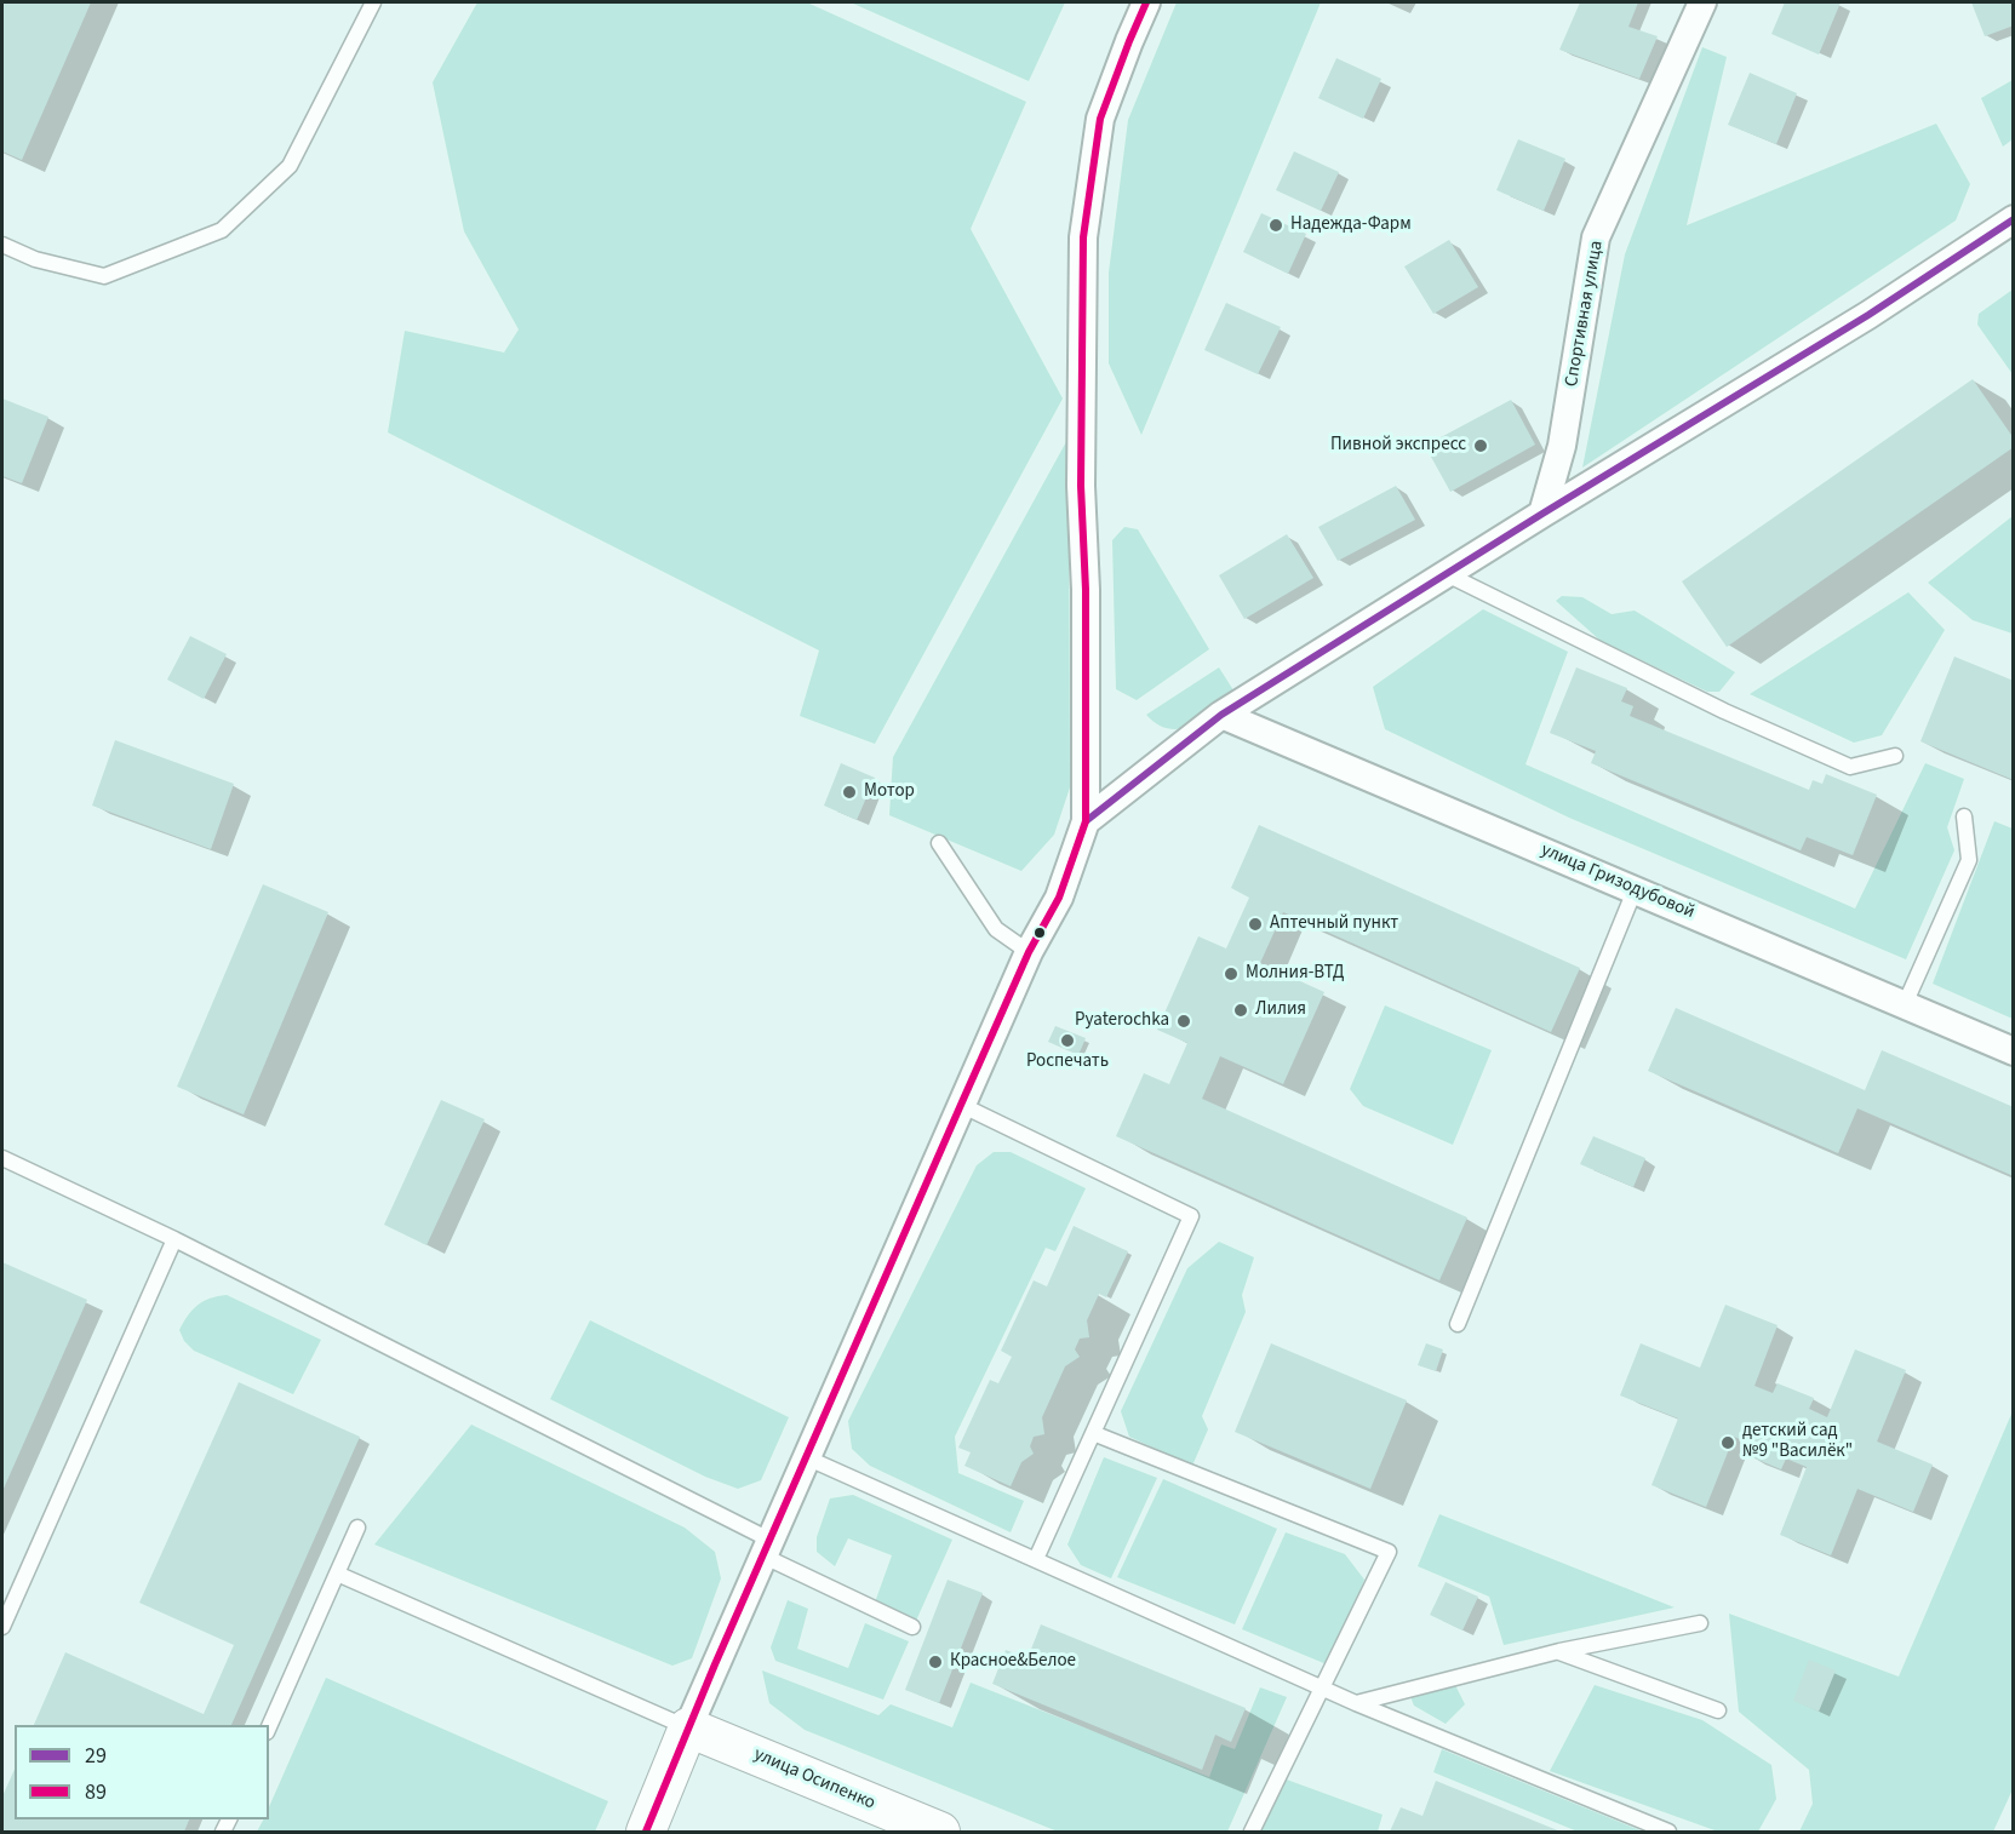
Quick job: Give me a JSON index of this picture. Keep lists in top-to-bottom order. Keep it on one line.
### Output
{"streets":{"street":["Спортивная улица","улица Гризодубовой","улица Осипенко"]},"places":["Надежда-Фарм","Пивной экспресс","Мотор","Аптечный пункт","Молния-ВТД","Лилия","Pyaterochka","Роспечать","детский сад №9 \"Василёк\"","Красное&Белое"],"lines":["transit line 89","transit line 29"],"legend":["29","89"]}
